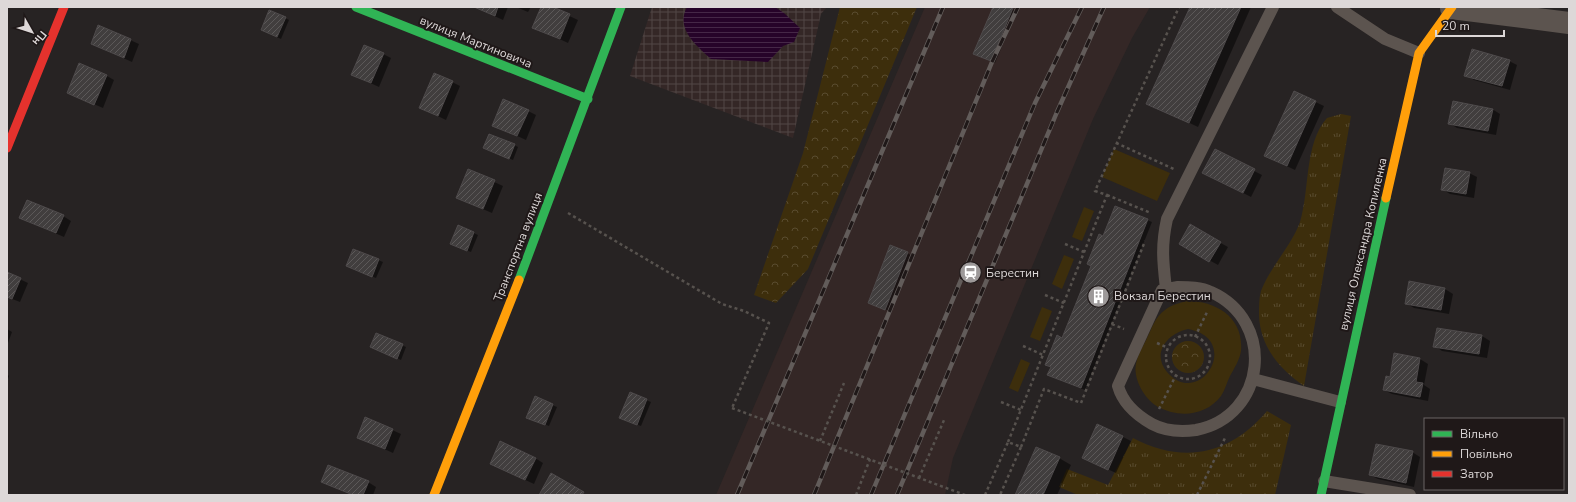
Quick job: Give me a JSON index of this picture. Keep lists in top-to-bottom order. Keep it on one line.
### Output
{"streets":{"street":["вулиця Мартиновича","вулиця Олександра Копиленка","Транспортна вулиця"]},"crossings":[["вулиця Мартиновича","Транспортна вулиця"]],"places":{"station":["Берестин"],"building":["Вокзал Берестин"]},"legend":["Вільно","Повільно","Затор"],"scale_bar":"20 m","north":"bottom right"}
